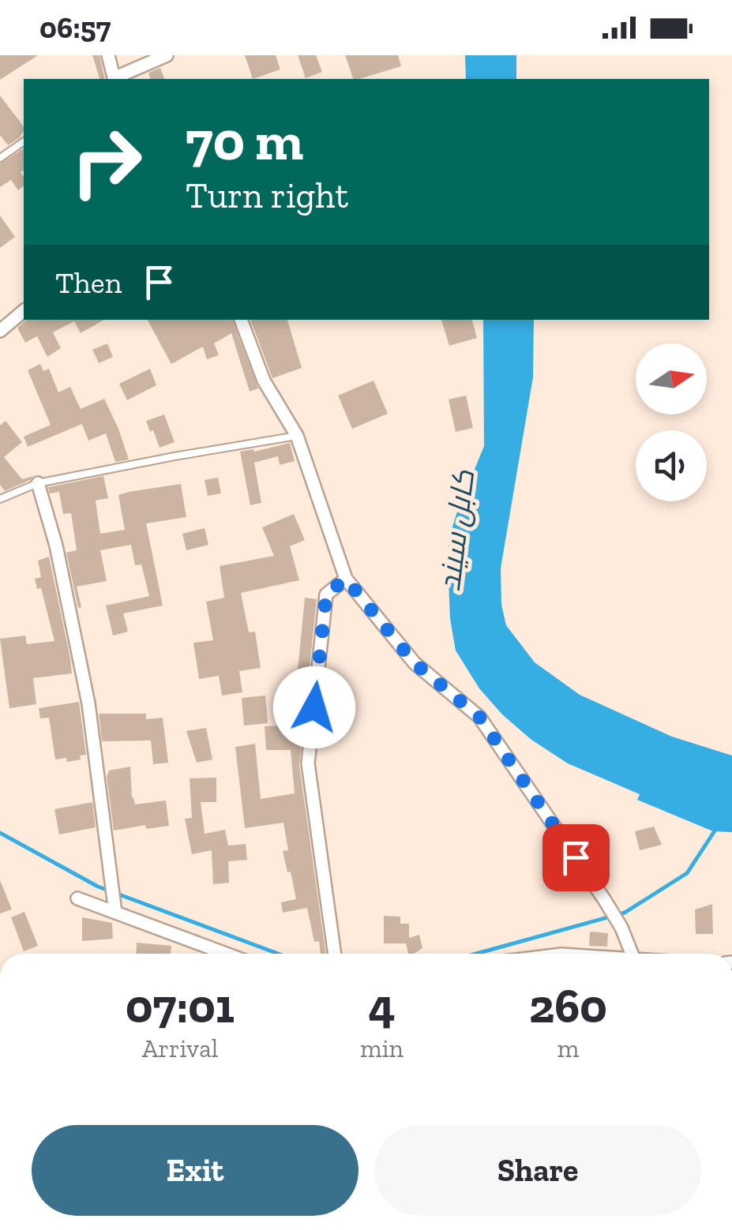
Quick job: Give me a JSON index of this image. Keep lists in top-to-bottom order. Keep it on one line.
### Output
{"water":["کابل سيند"],"north":"right","page":{"status":"06:57","turn":["70 m","Turn right"],"then":"Then","eta":["07:01","Arrival","4","min","260","m"],"buttons":["Exit","Share"]}}
